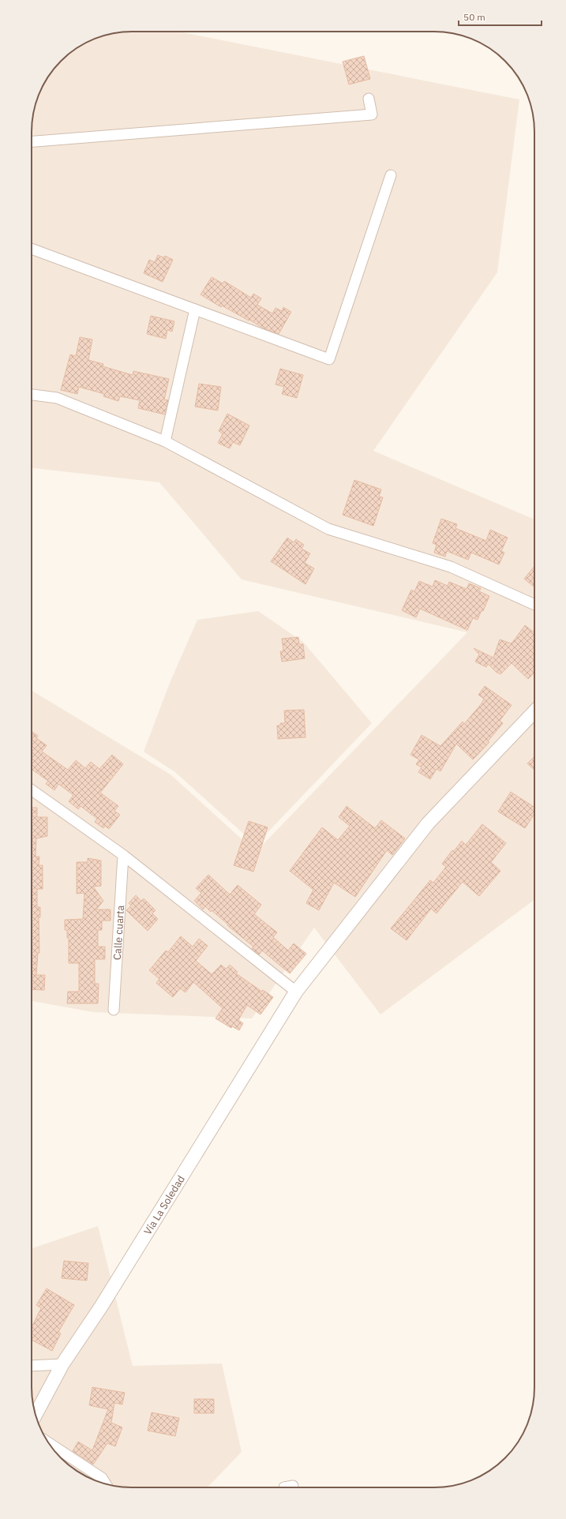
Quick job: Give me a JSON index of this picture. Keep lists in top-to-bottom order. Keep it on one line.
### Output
{"streets":{"street":["Calle cuarta","Vía La Soledad"]},"scale_bar":"50 m"}
